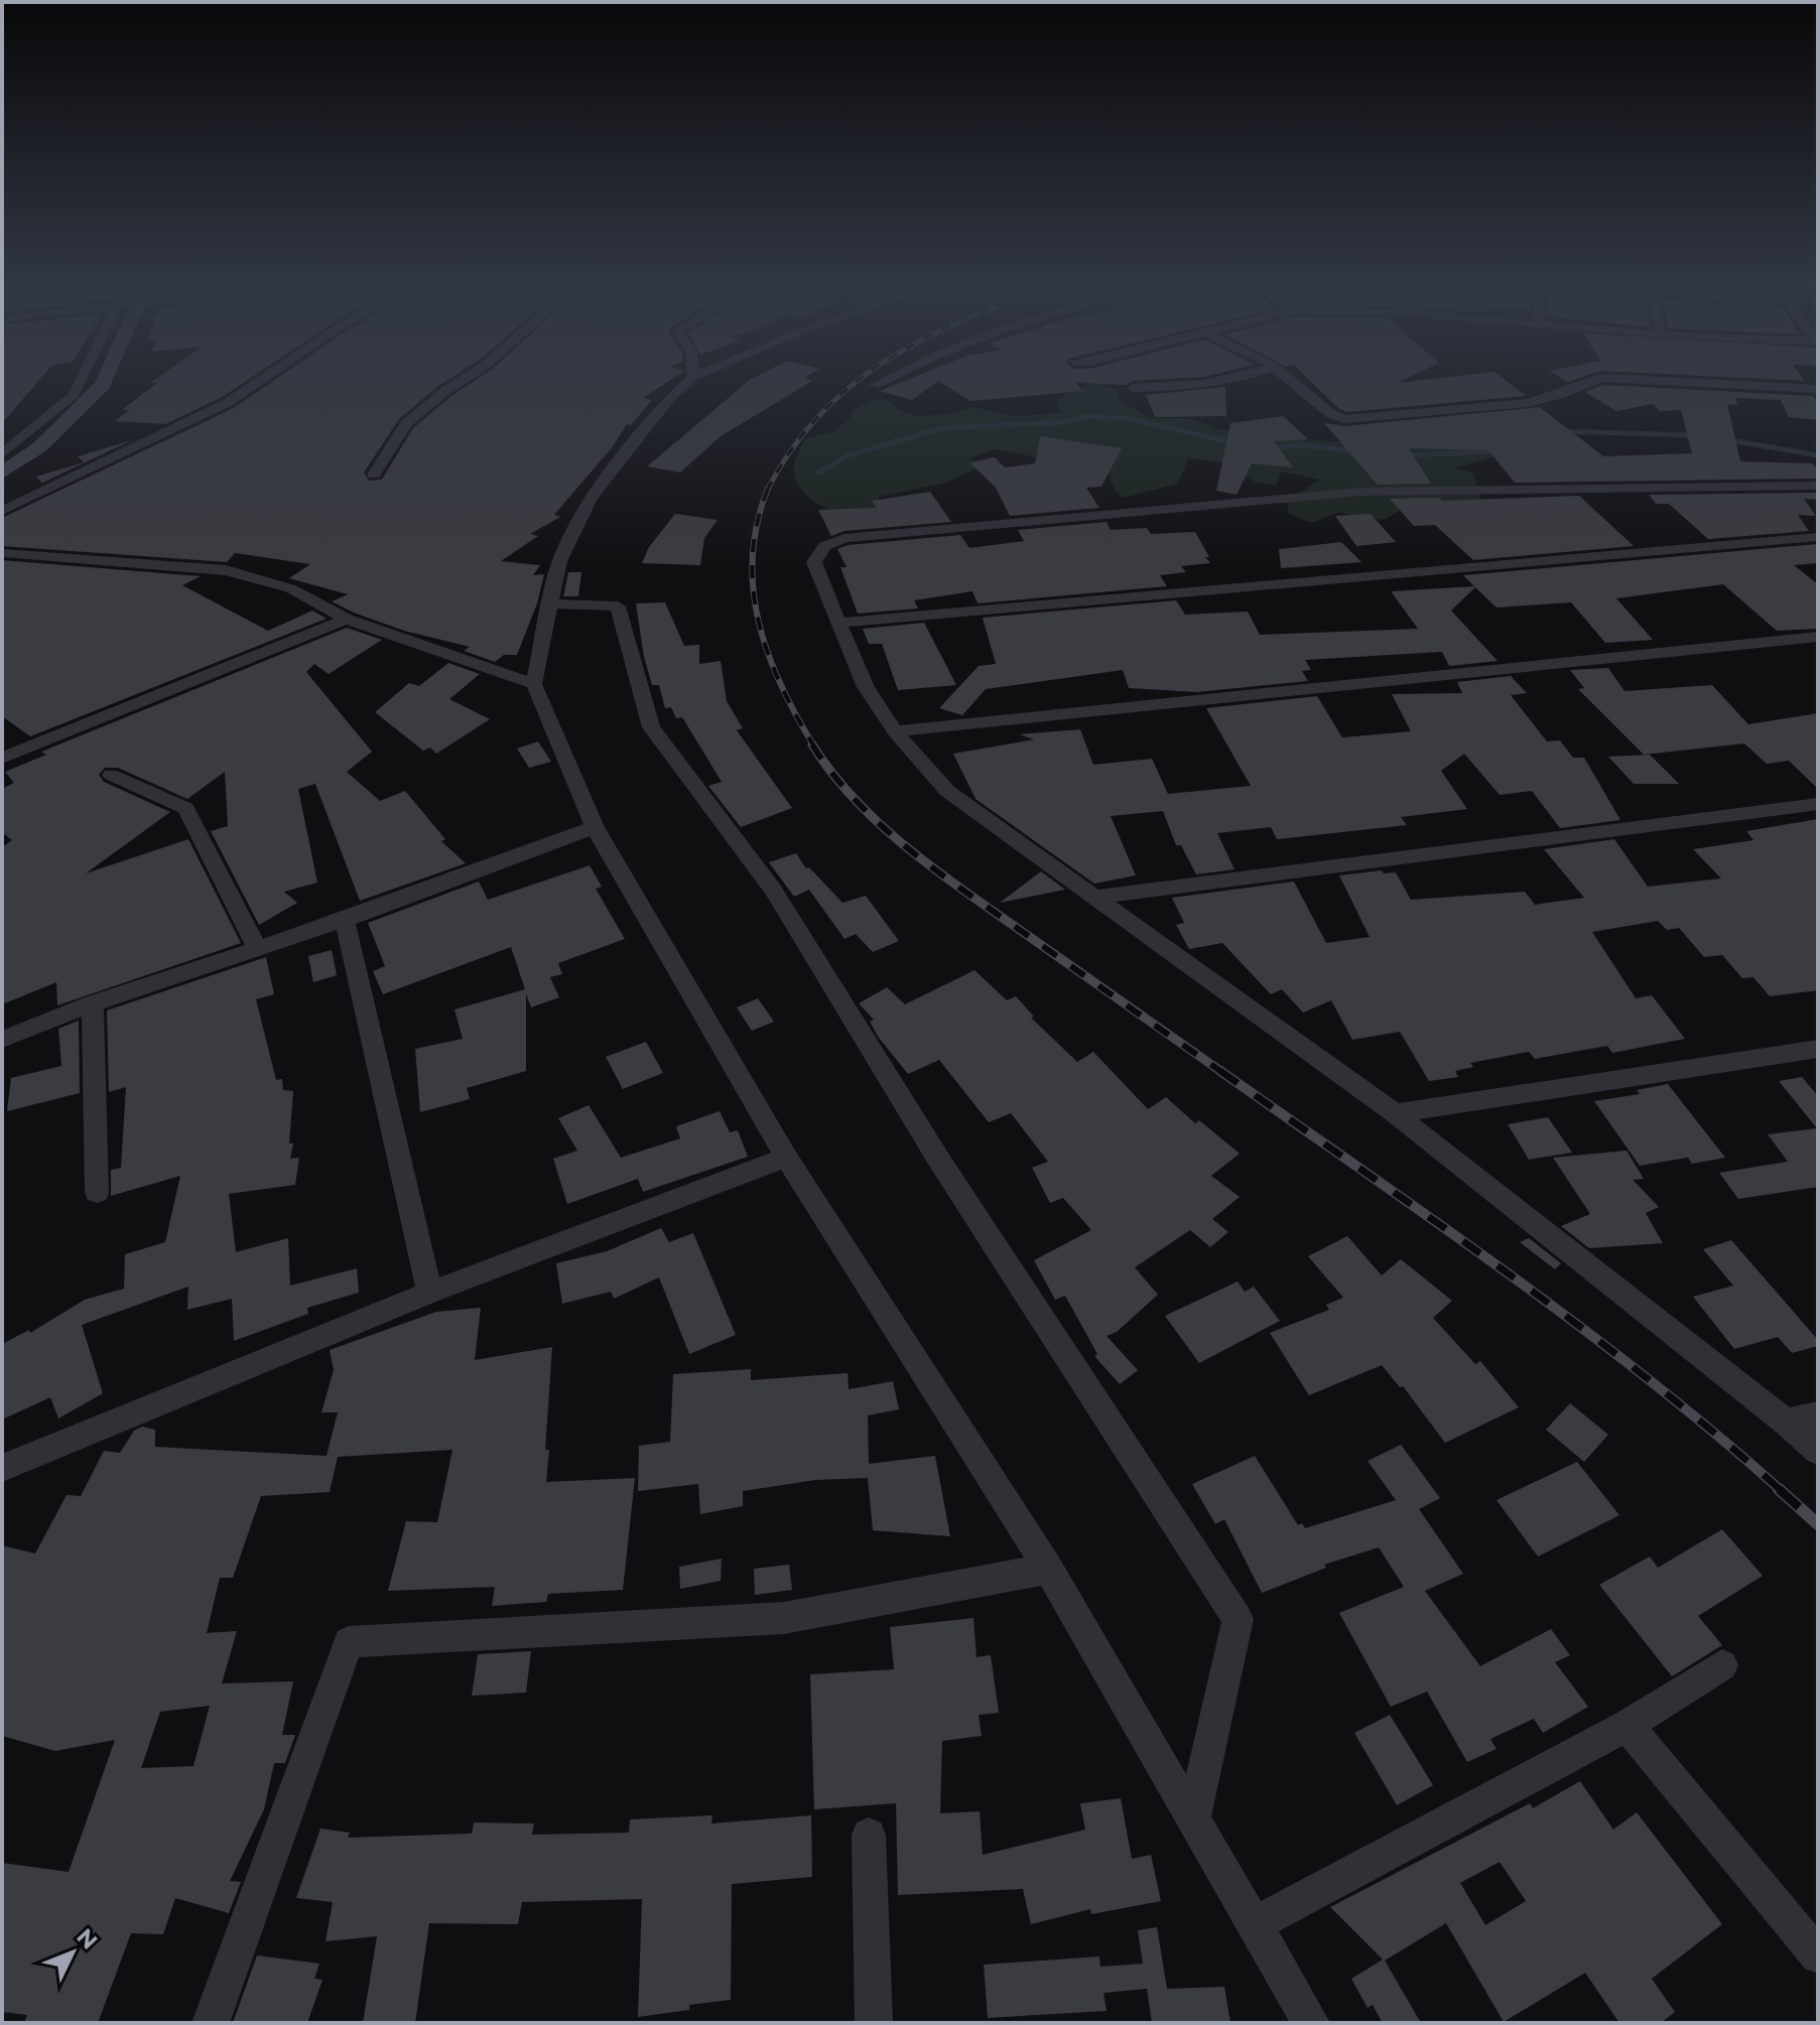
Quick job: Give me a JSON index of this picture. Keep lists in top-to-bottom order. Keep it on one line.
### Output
{"north":"top right"}
